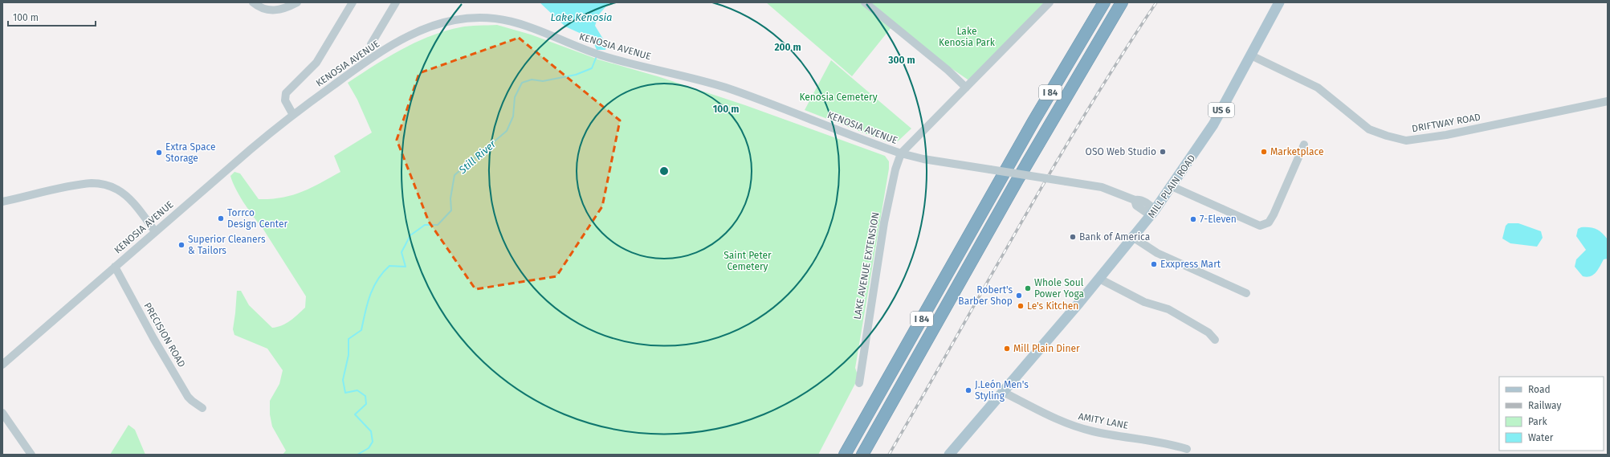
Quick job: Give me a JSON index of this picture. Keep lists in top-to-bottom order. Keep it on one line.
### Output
{"streets":{"highway":["I 84"],"main road":["US 6","MILL PLAIN ROAD"],"street":["KENOSIA AVENUE","DRIFTWAY ROAD","LAKE AVENUE EXTENSION","PRECISION ROAD","AMITY LANE"]},"crossings":[["KENOSIA AVENUE","MILL PLAIN ROAD"],["KENOSIA AVENUE","LAKE AVENUE EXTENSION"],["KENOSIA AVENUE","PRECISION ROAD"],["DRIFTWAY ROAD","MILL PLAIN ROAD"],["MILL PLAIN ROAD","AMITY LANE"]],"water":["Lake Kenosia","Still River"],"parks":["Lake Kenosia Park","Kenosia Cemetery","Saint Peter Cemetery"],"places":["OSO Web Studio","Marketplace","Extra Space Storage","Torrco Design Center","7-Eleven","Bank of America","Superior Cleaners & Tailors","Exxpress Mart","Whole Soul Power Yoga","Robert's Barber Shop","Le's Kitchen","Mill Plain Diner","J.León Men's Styling"],"legend":["Road","Railway","Park","Water"],"scale_bar":"100 m","rings":["200 m","300 m","100 m"]}
